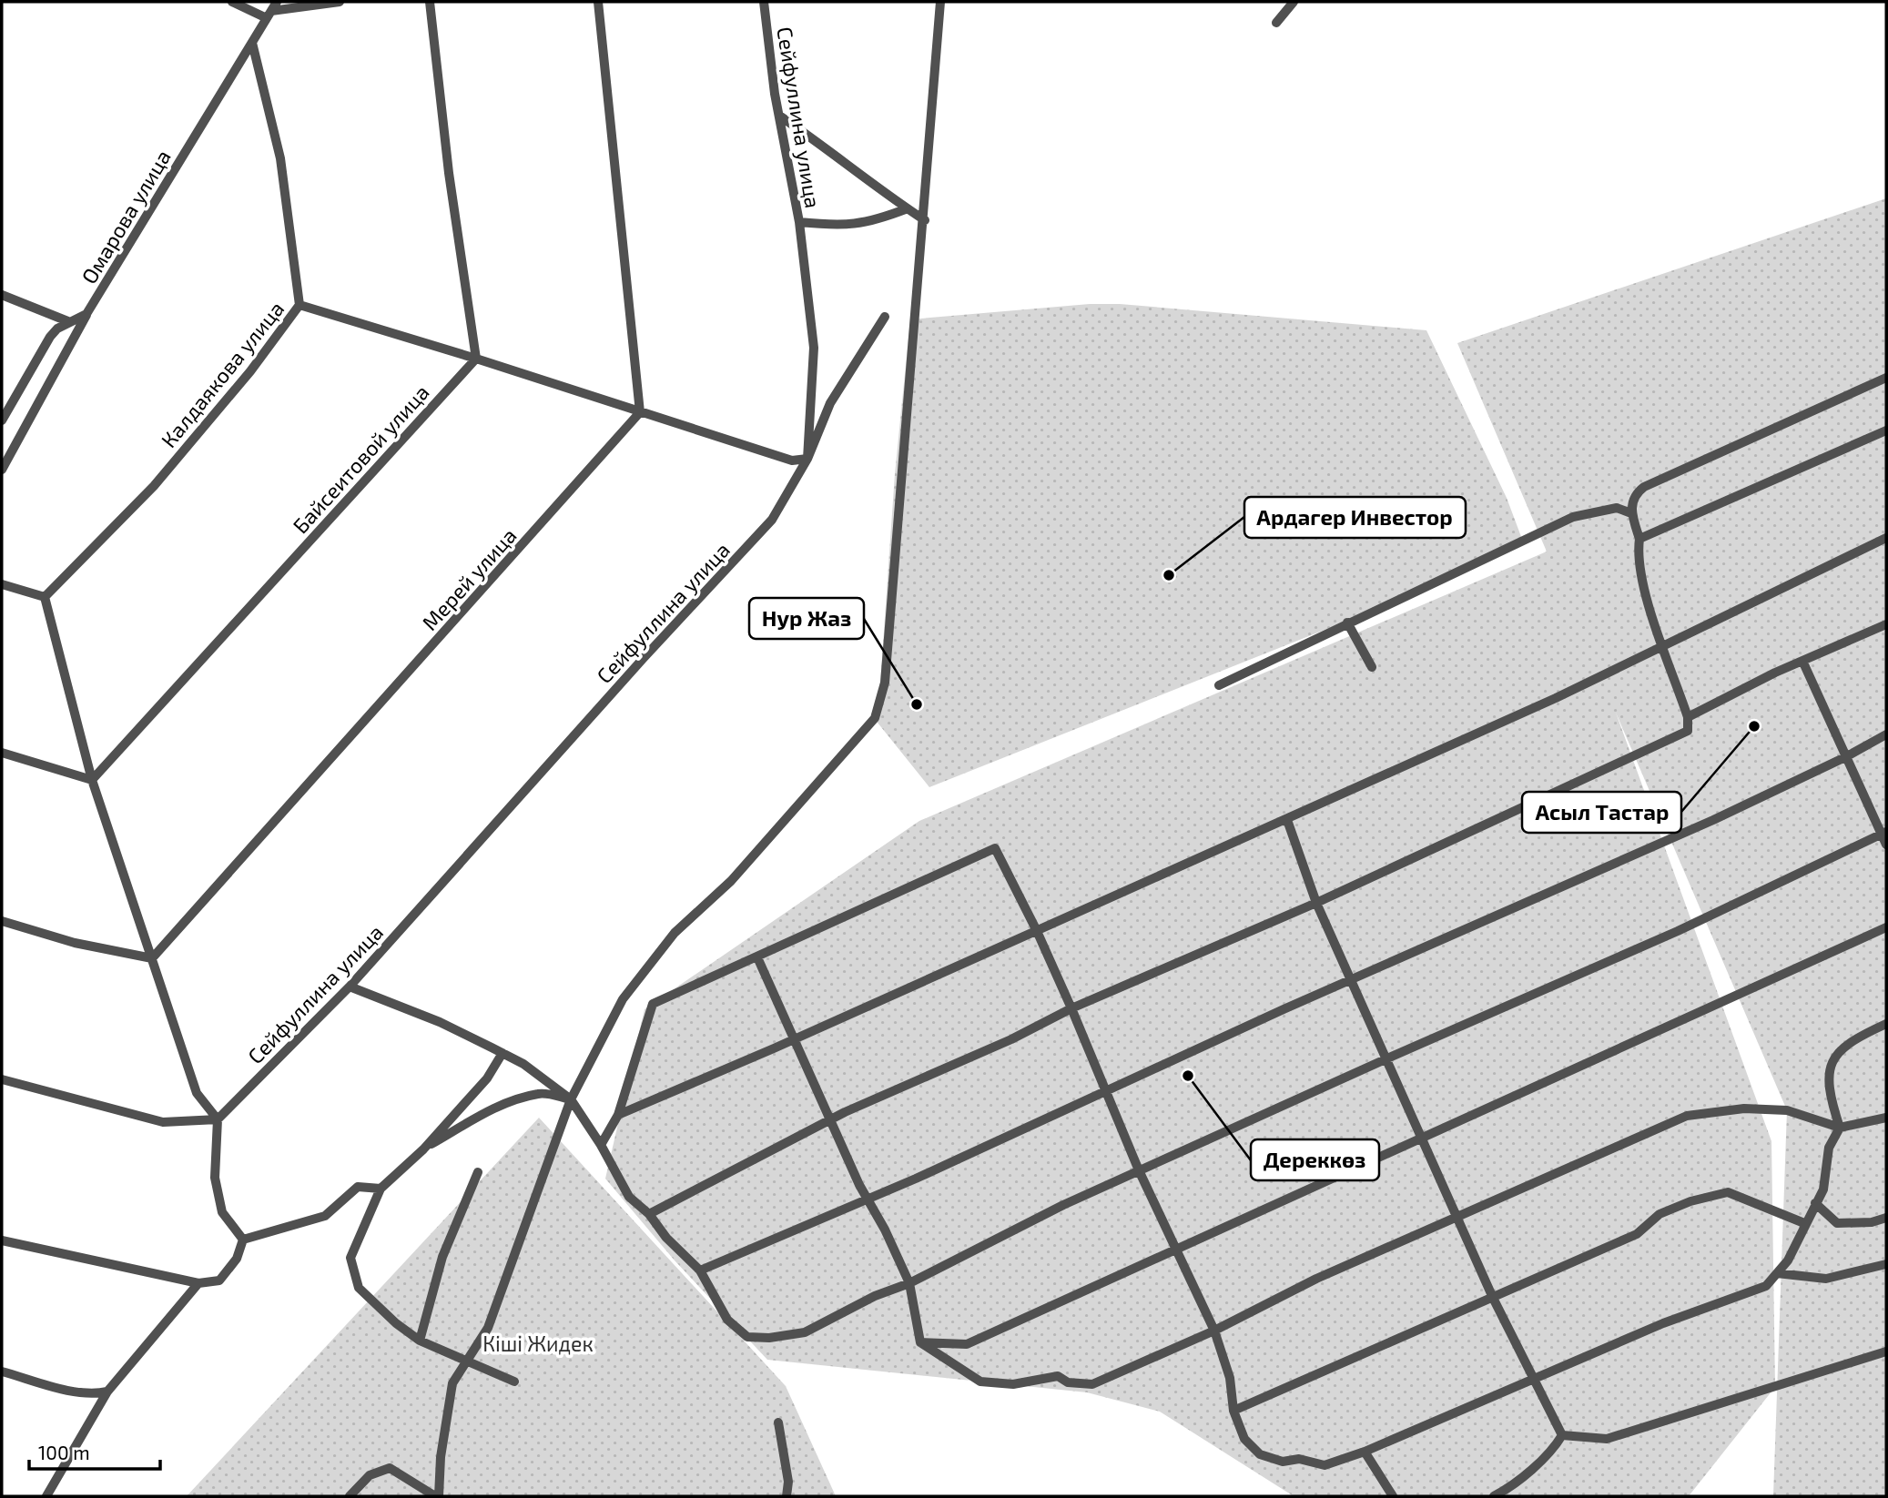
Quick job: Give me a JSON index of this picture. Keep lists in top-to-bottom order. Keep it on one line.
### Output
{"streets":{"street":["Сейфуллина улица","Омарова улица","Калдаякова улица","Байсеитовой улица","Мерей улица"]},"crossings":[["Омарова улица","Калдаякова улица"]],"parks":["Кіші Жидек"],"places":["Ардагер Инвестор","Нур Жаз","Асыл Тастар","Дереккөз"],"scale_bar":"100 m"}
